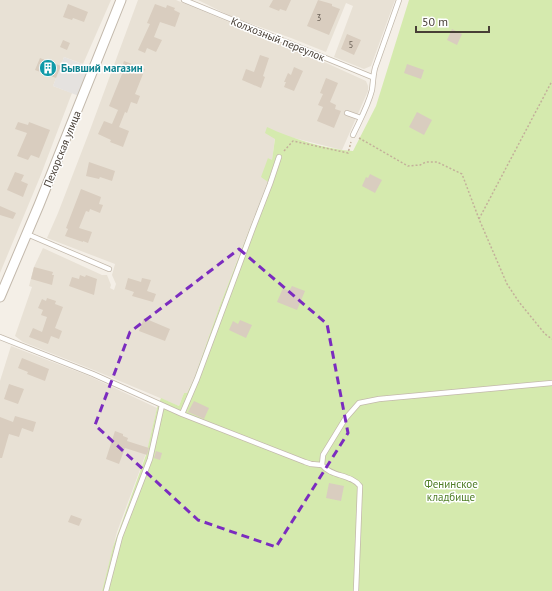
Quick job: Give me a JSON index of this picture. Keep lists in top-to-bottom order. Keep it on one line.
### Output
{"streets":{"street":["Пехорская улица"],"lane":["Колхозный переулок"]},"parks":["Фенинское кладбище"],"places":{"building":["Бывший магазин"]},"house_numbers":["3","5"],"scale_bar":"50 m"}
